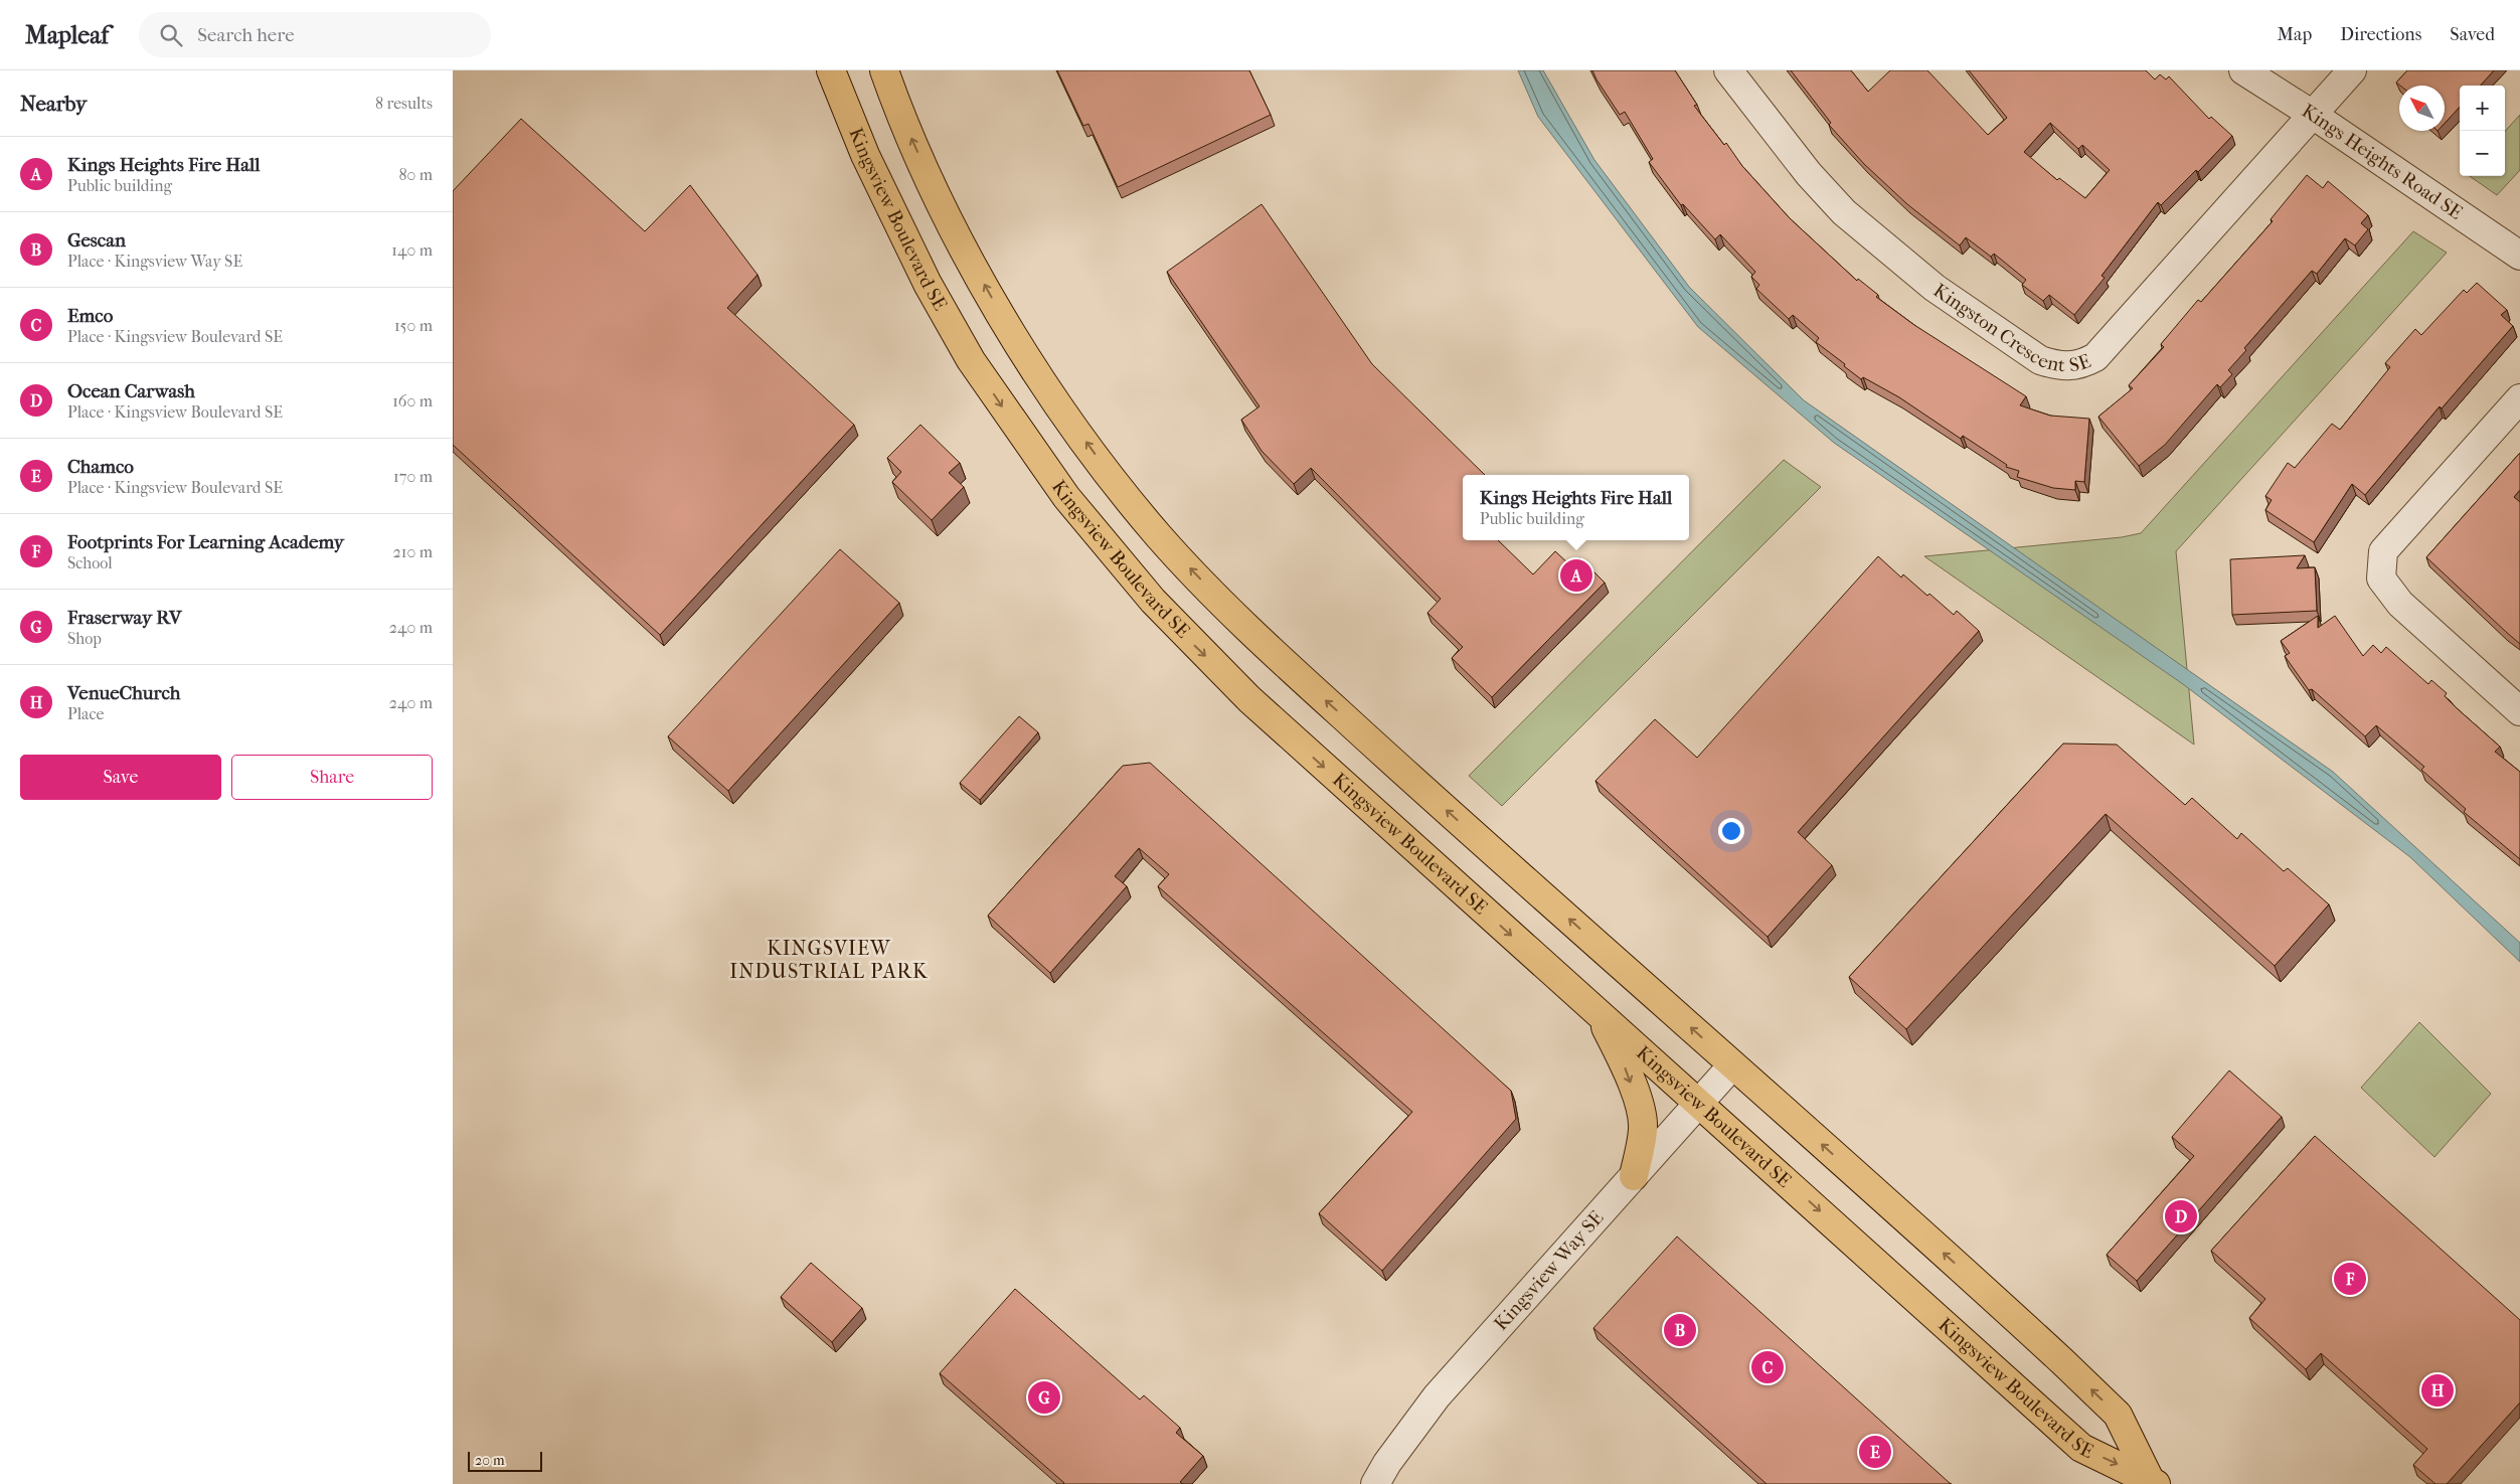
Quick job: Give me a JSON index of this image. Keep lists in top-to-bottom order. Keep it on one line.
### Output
{"streets":{"main road":["Kingsview Boulevard SE"],"street":["Kings Heights Road SE","Kingston Crescent SE","Kingsview Way SE"]},"crossings":[["Kings Heights Road SE","Kingston Crescent SE"],["Kingsview Boulevard SE","Kingsview Way SE"]],"districts":["KINGSVIEW INDUSTRIAL PARK"],"scale_bar":"20 m","north":"top left","page":{"header":"Mapleaf","search":"Search here","nav":["Map","Directions","Saved"],"heading":["Nearby","8 results"],"map_buttons":["+","−"],"list":[{"mark":"A","name":"Kings Heights Fire Hall","note":"Public building","value":"80 m"},{"mark":"B","name":"Gescan","note":"Place · Kingsview Way SE","value":"140 m"},{"mark":"C","name":"Emco","note":"Place · Kingsview Boulevard SE","value":"150 m"},{"mark":"D","name":"Ocean Carwash","note":"Place · Kingsview Boulevard SE","value":"160 m"},{"mark":"E","name":"Chamco","note":"Place · Kingsview Boulevard SE","value":"170 m"},{"mark":"F","name":"Footprints For Learning Academy","note":"School","value":"210 m"},{"mark":"G","name":"Fraserway RV","note":"Shop","value":"240 m"},{"mark":"H","name":"VenueChurch","note":"Place","value":"240 m"}],"popup":["Kings Heights Fire Hall","Public building"],"pins":["A","D","F","B","C","H","G","E"],"buttons":["Save","Share"],"scale":"20 m"}}
